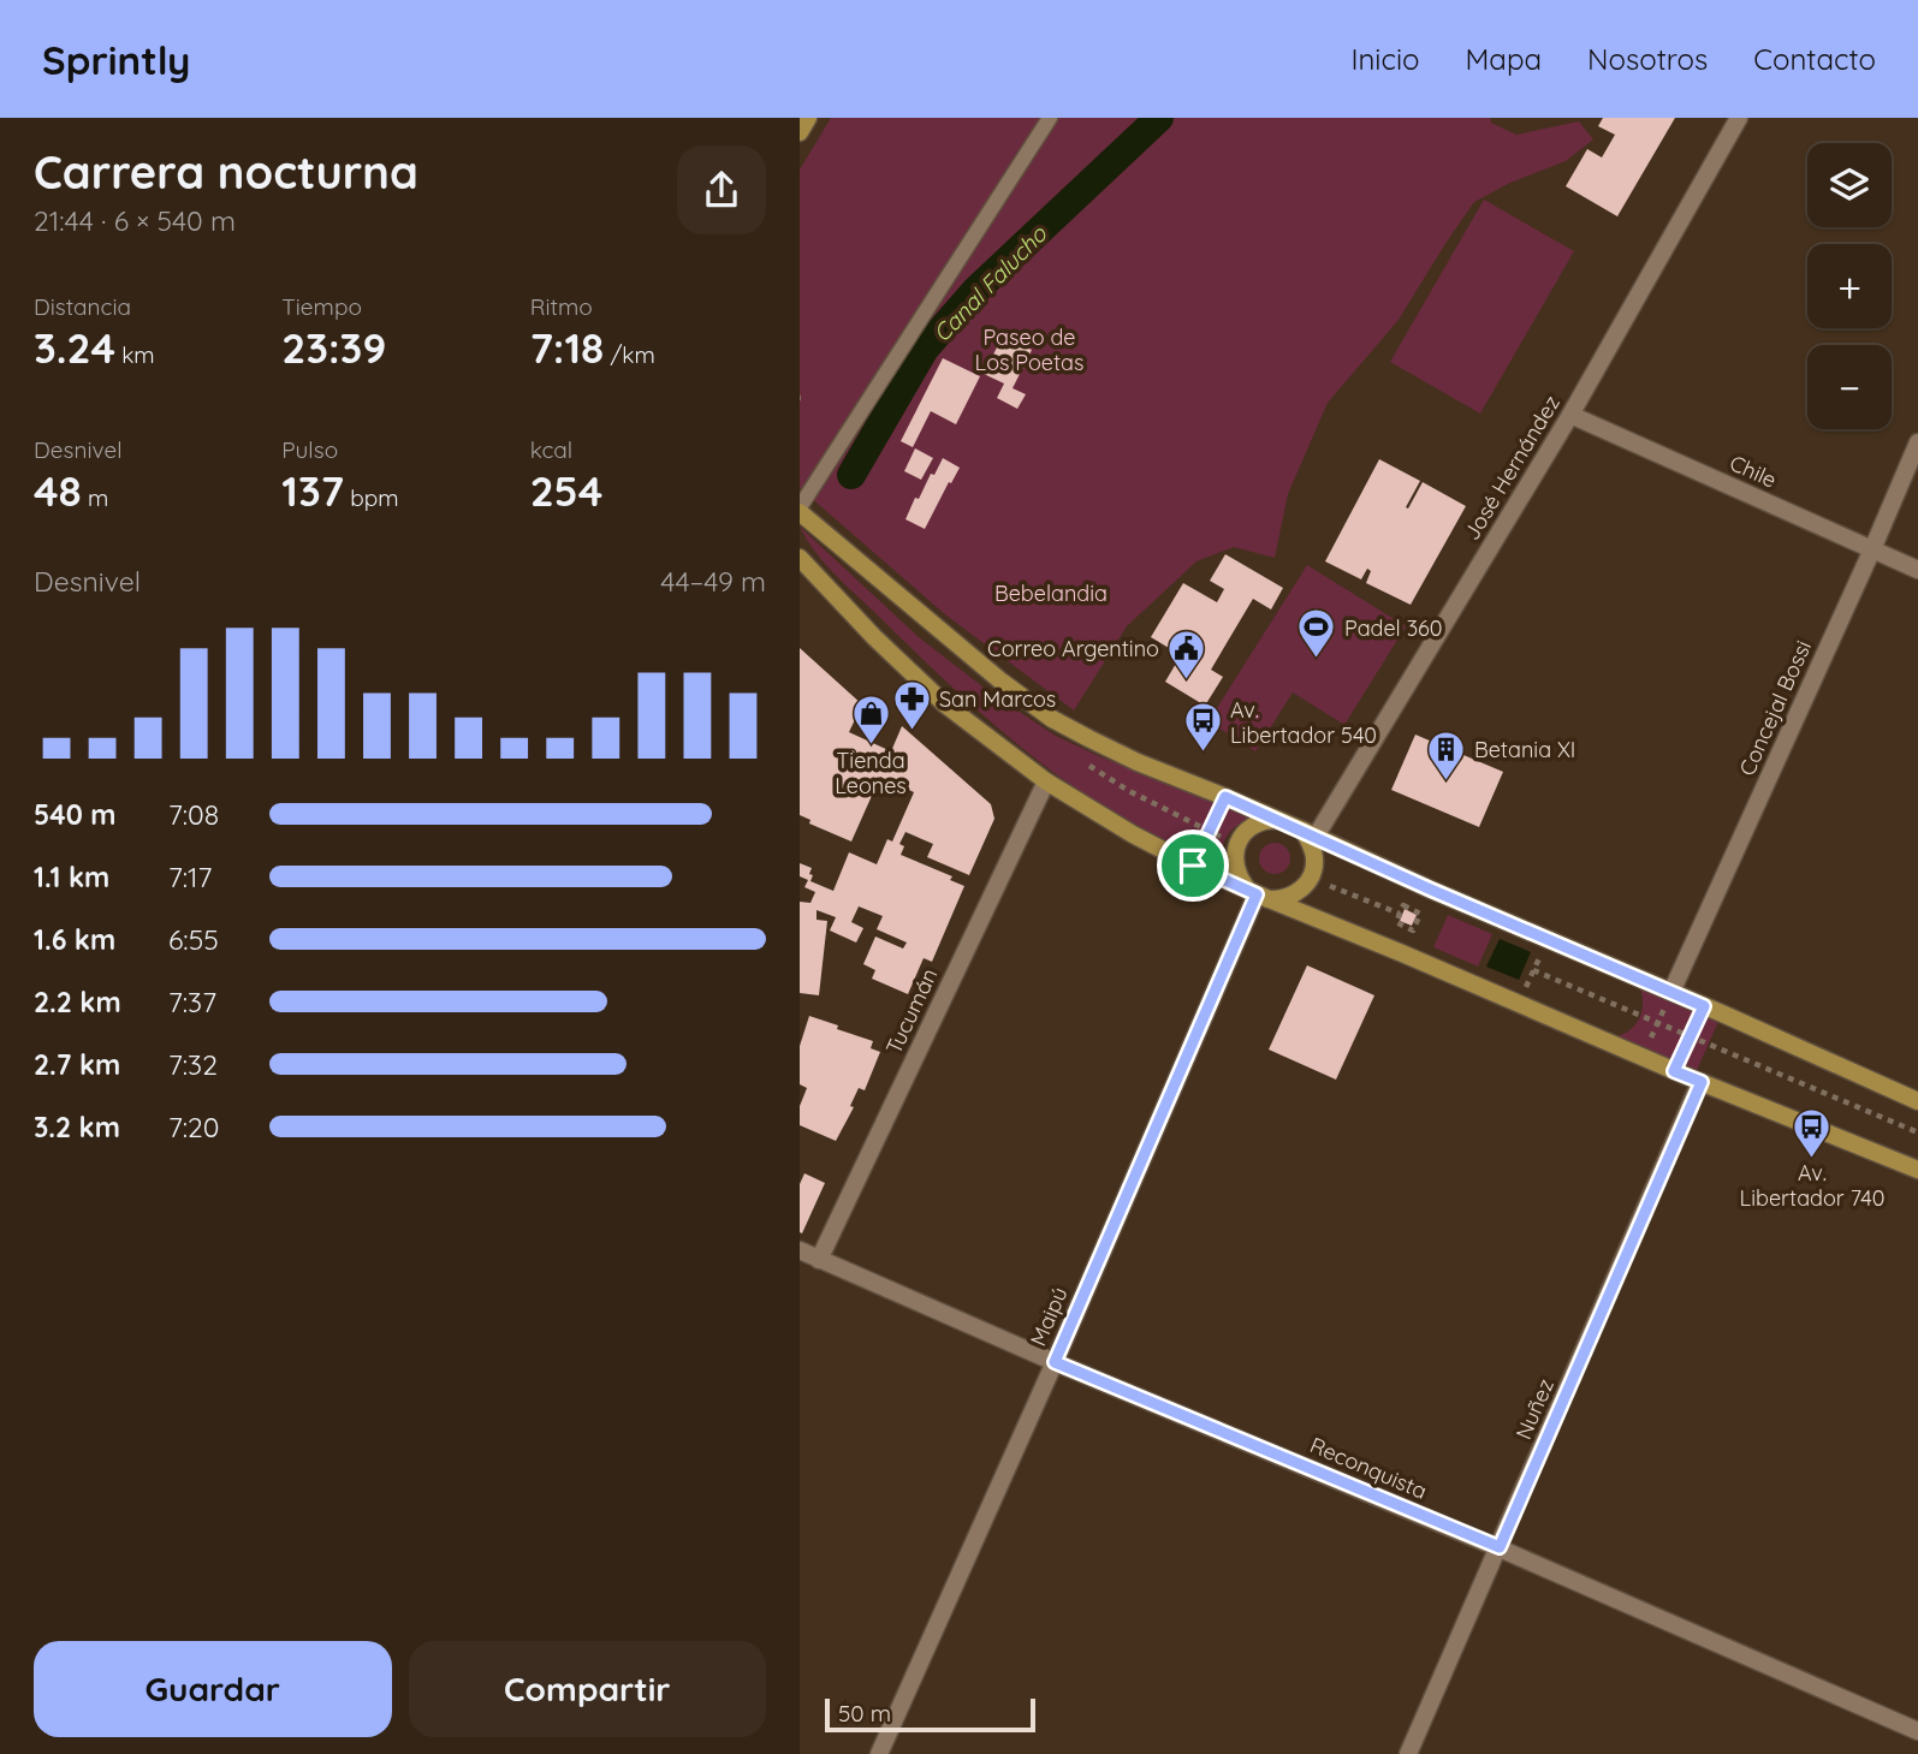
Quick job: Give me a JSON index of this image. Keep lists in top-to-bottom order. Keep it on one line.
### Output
{"streets":{"street":["José Hernández","Chile","Concejal Bossi","Tucumán","Maipú","Nuñez","Reconquista"]},"crossings":[["José Hernández","Chile"],["José Hernández","Maipú"],["Chile","Concejal Bossi"],["Tucumán","Reconquista"],["Maipú","Reconquista"],["Nuñez","Reconquista"]],"water":["Canal Falucho"],"parks":["Paseo de Los Poetas","Bebelandia"],"places":{"sports":["Padel 360"],"public building":["Correo Argentino"],"pharmacy":["San Marcos"],"shop":["Tienda Leones"],"bus stop":["Av. Libertador 540","Av. Libertador 740"],"building":["Betania XI"]},"scale_bar":"50 m","page":{"header":"Sprintly","nav":["Inicio","Mapa","Nosotros","Contacto"],"heading":["Carrera nocturna","21:44 · 6 × 540 m"],"map_buttons":["+","−"],"stats":[["Distancia","3.24 km"],["Tiempo","23:39"],["Ritmo","7:18 /km"],["Desnivel","48 m"],["Pulso","137 bpm"],["kcal","254"]],"chart":["Desnivel","44–49 m"],"list":[{"name":"540 m","note":"7:08"},{"name":"1.1 km","note":"7:17"},{"name":"1.6 km","note":"6:55"},{"name":"2.2 km","note":"7:37"},{"name":"2.7 km","note":"7:32"},{"name":"3.2 km","note":"7:20"}],"buttons":["Guardar","Compartir"],"scale":"50 m"}}
